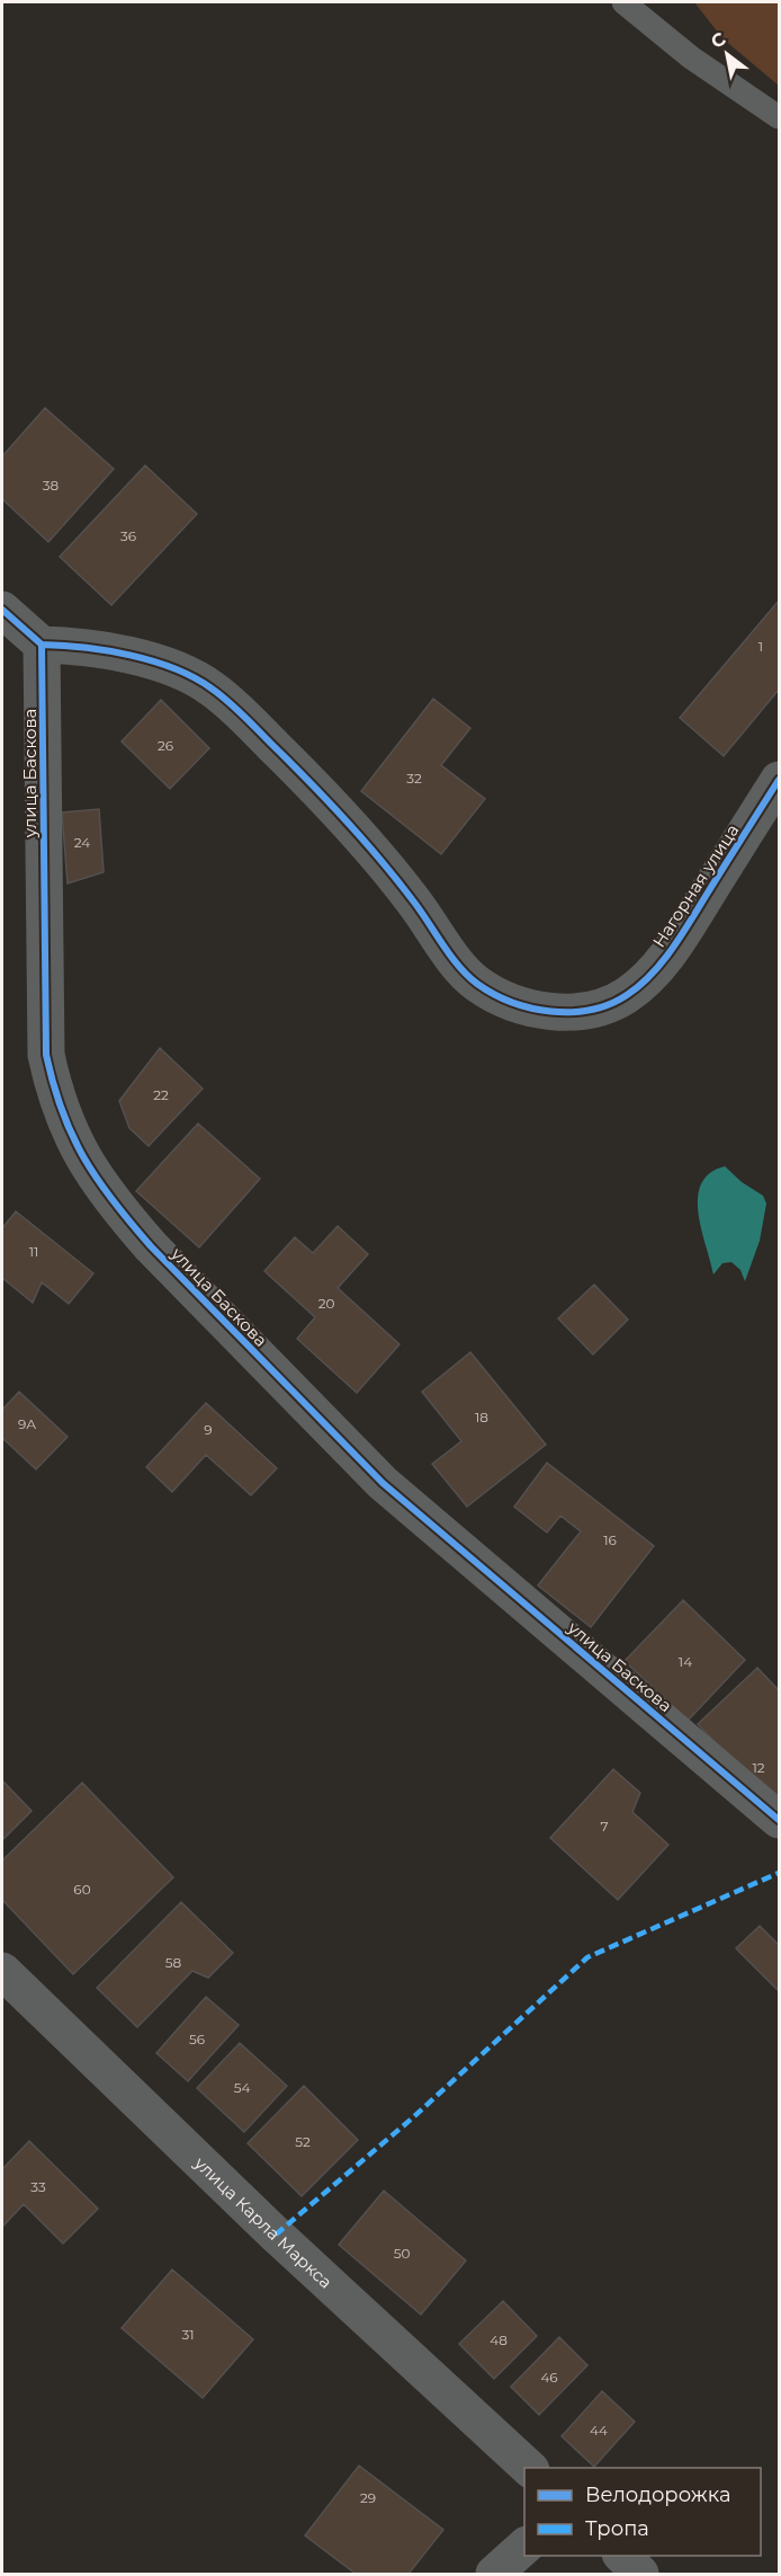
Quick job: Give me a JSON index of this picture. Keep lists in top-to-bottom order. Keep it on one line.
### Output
{"streets":{"street":["улица Баскова","Нагорная улица","улица Карла Маркса"]},"crossings":[["улица Баскова","Нагорная улица"]],"house_numbers":["38","36","1","26","32","24","22","11","20","18","9А","9","16","14","12","7","60","58","56","54","52","33","50","31","48","46","44","29"],"legend":["Велодорожка","Тропа"],"north":"top left"}
